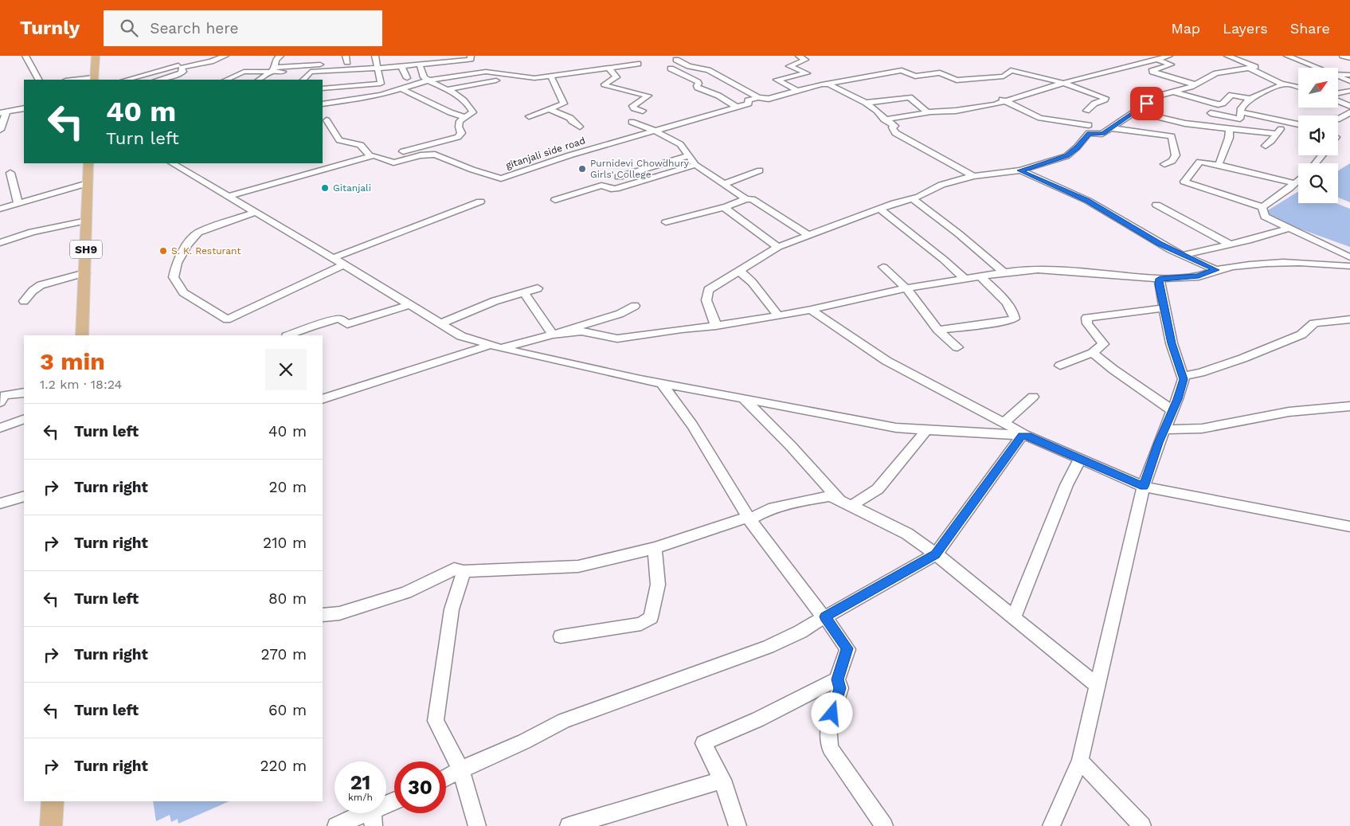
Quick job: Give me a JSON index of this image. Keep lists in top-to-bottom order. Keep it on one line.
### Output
{"streets":{"main road":["SH9"],"street":["gitanjali side road"]},"places":["Purnidevi Chowdhury Girls' College","Gitanjali","S. K. Resturant"],"north":"top right","page":{"header":"Turnly","search":"Search here","nav":["Map","Layers","Share"],"turn":["40 m","Turn left"],"heading":["3 min","1.2 km · 18:24"],"list":[{"name":"Turn left","value":"40 m"},{"name":"Turn right","value":"20 m"},{"name":"Turn right","value":"210 m"},{"name":"Turn left","value":"80 m"},{"name":"Turn right","value":"270 m"},{"name":"Turn left","value":"60 m"},{"name":"Turn right","value":"220 m"}],"speed":"21 km/h","limit":"30"}}
